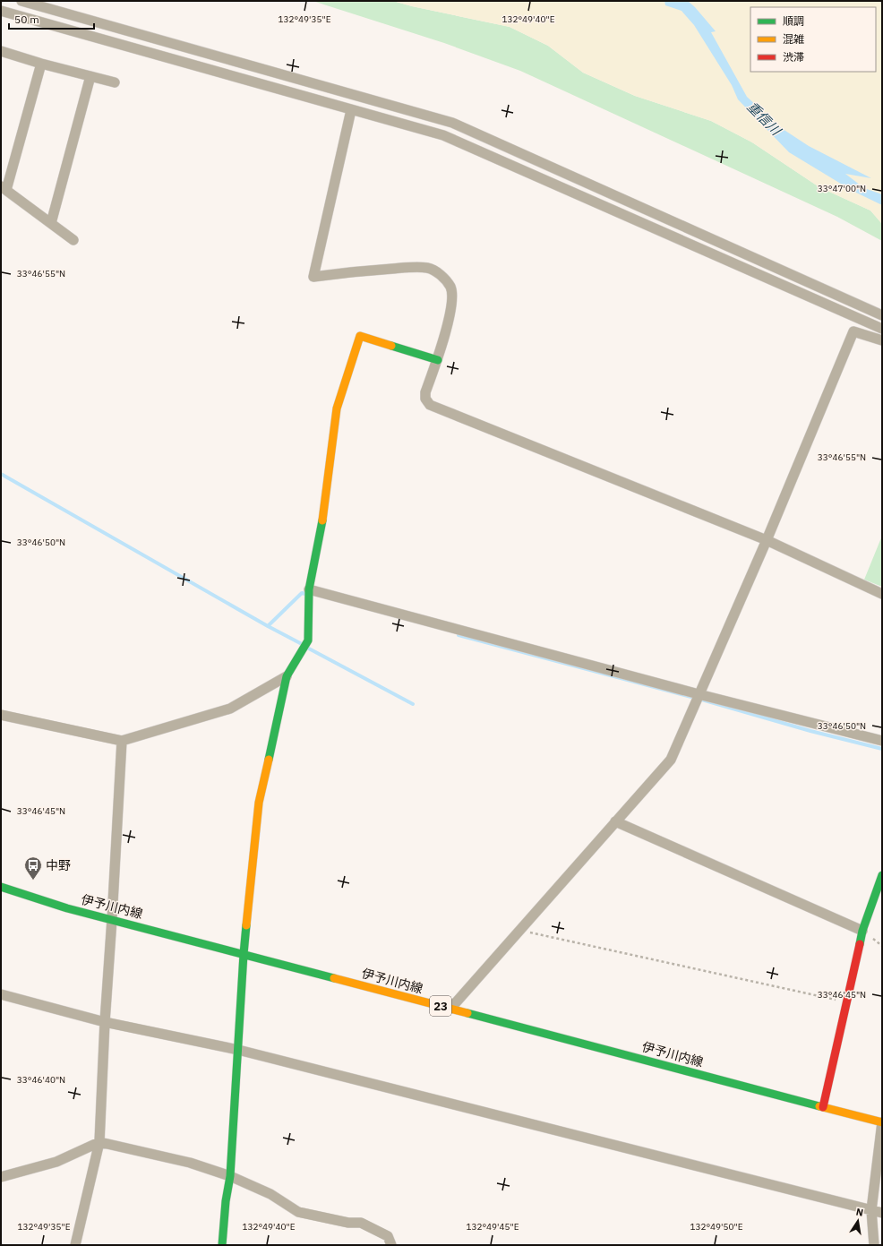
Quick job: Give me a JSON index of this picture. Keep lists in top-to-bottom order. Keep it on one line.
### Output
{"streets":{"street":["伊予川内線","23"]},"water":["重信川"],"places":{"bus stop":["中野"]},"legend":["順調","混雑","渋滞"],"scale_bar":"50 m","north":"top","coordinates":["132°49'35\"E","132°49'40\"E","33°47'00\"N","33°46'55\"N","33°46'50\"N","33°46'45\"N","33°46'40\"N","132°49'45\"E","132°49'50\"E"]}
